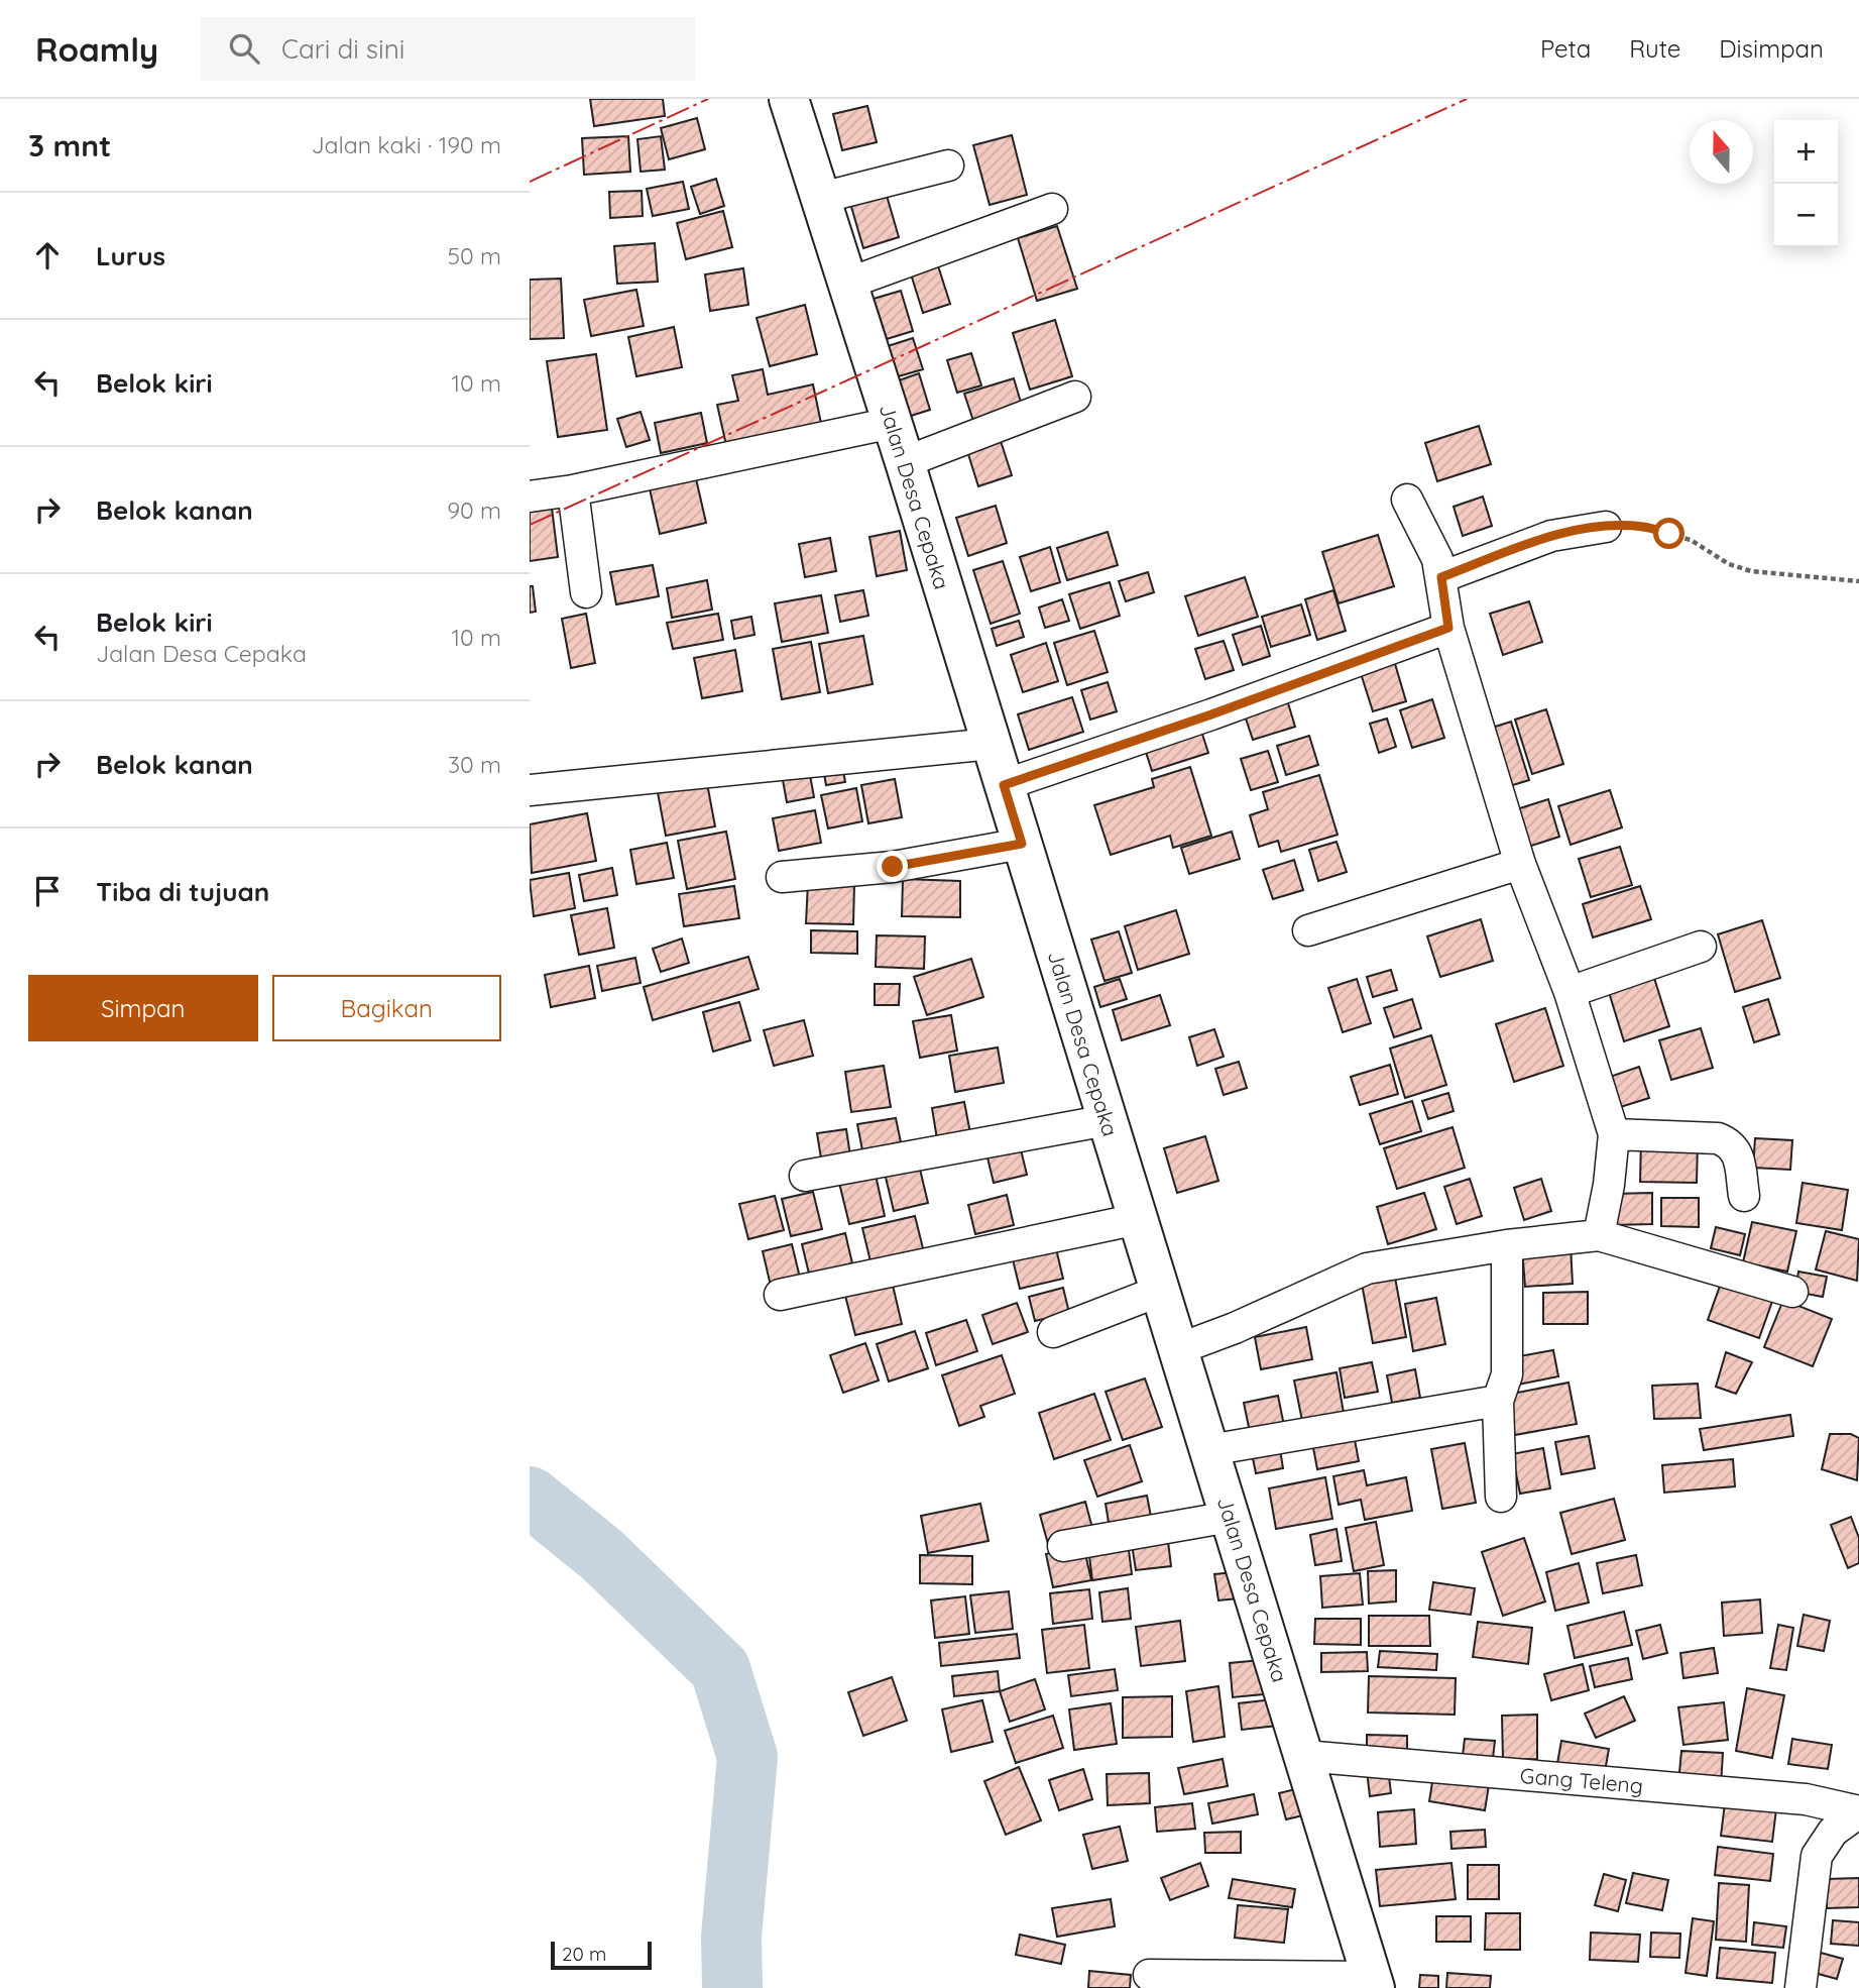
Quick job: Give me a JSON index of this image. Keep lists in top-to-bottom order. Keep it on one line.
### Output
{"streets":{"street":["Jalan Desa Cepaka","Gang Teleng"]},"crossings":[["Jalan Desa Cepaka","Gang Teleng"]],"scale_bar":"20 m","north":"top","page":{"header":"Roamly","search":"Cari di sini","nav":["Peta","Rute","Disimpan"],"heading":["3 mnt","Jalan kaki · 190 m"],"map_buttons":["+","−"],"list":[["Lurus","50 m"],["Belok kiri","10 m"],["Belok kanan","90 m"],["Belok kiri","Jalan Desa Cepaka","10 m"],["Belok kanan","30 m"],"Tiba di tujuan"],"buttons":["Simpan","Bagikan"],"scale":"20 m"}}
